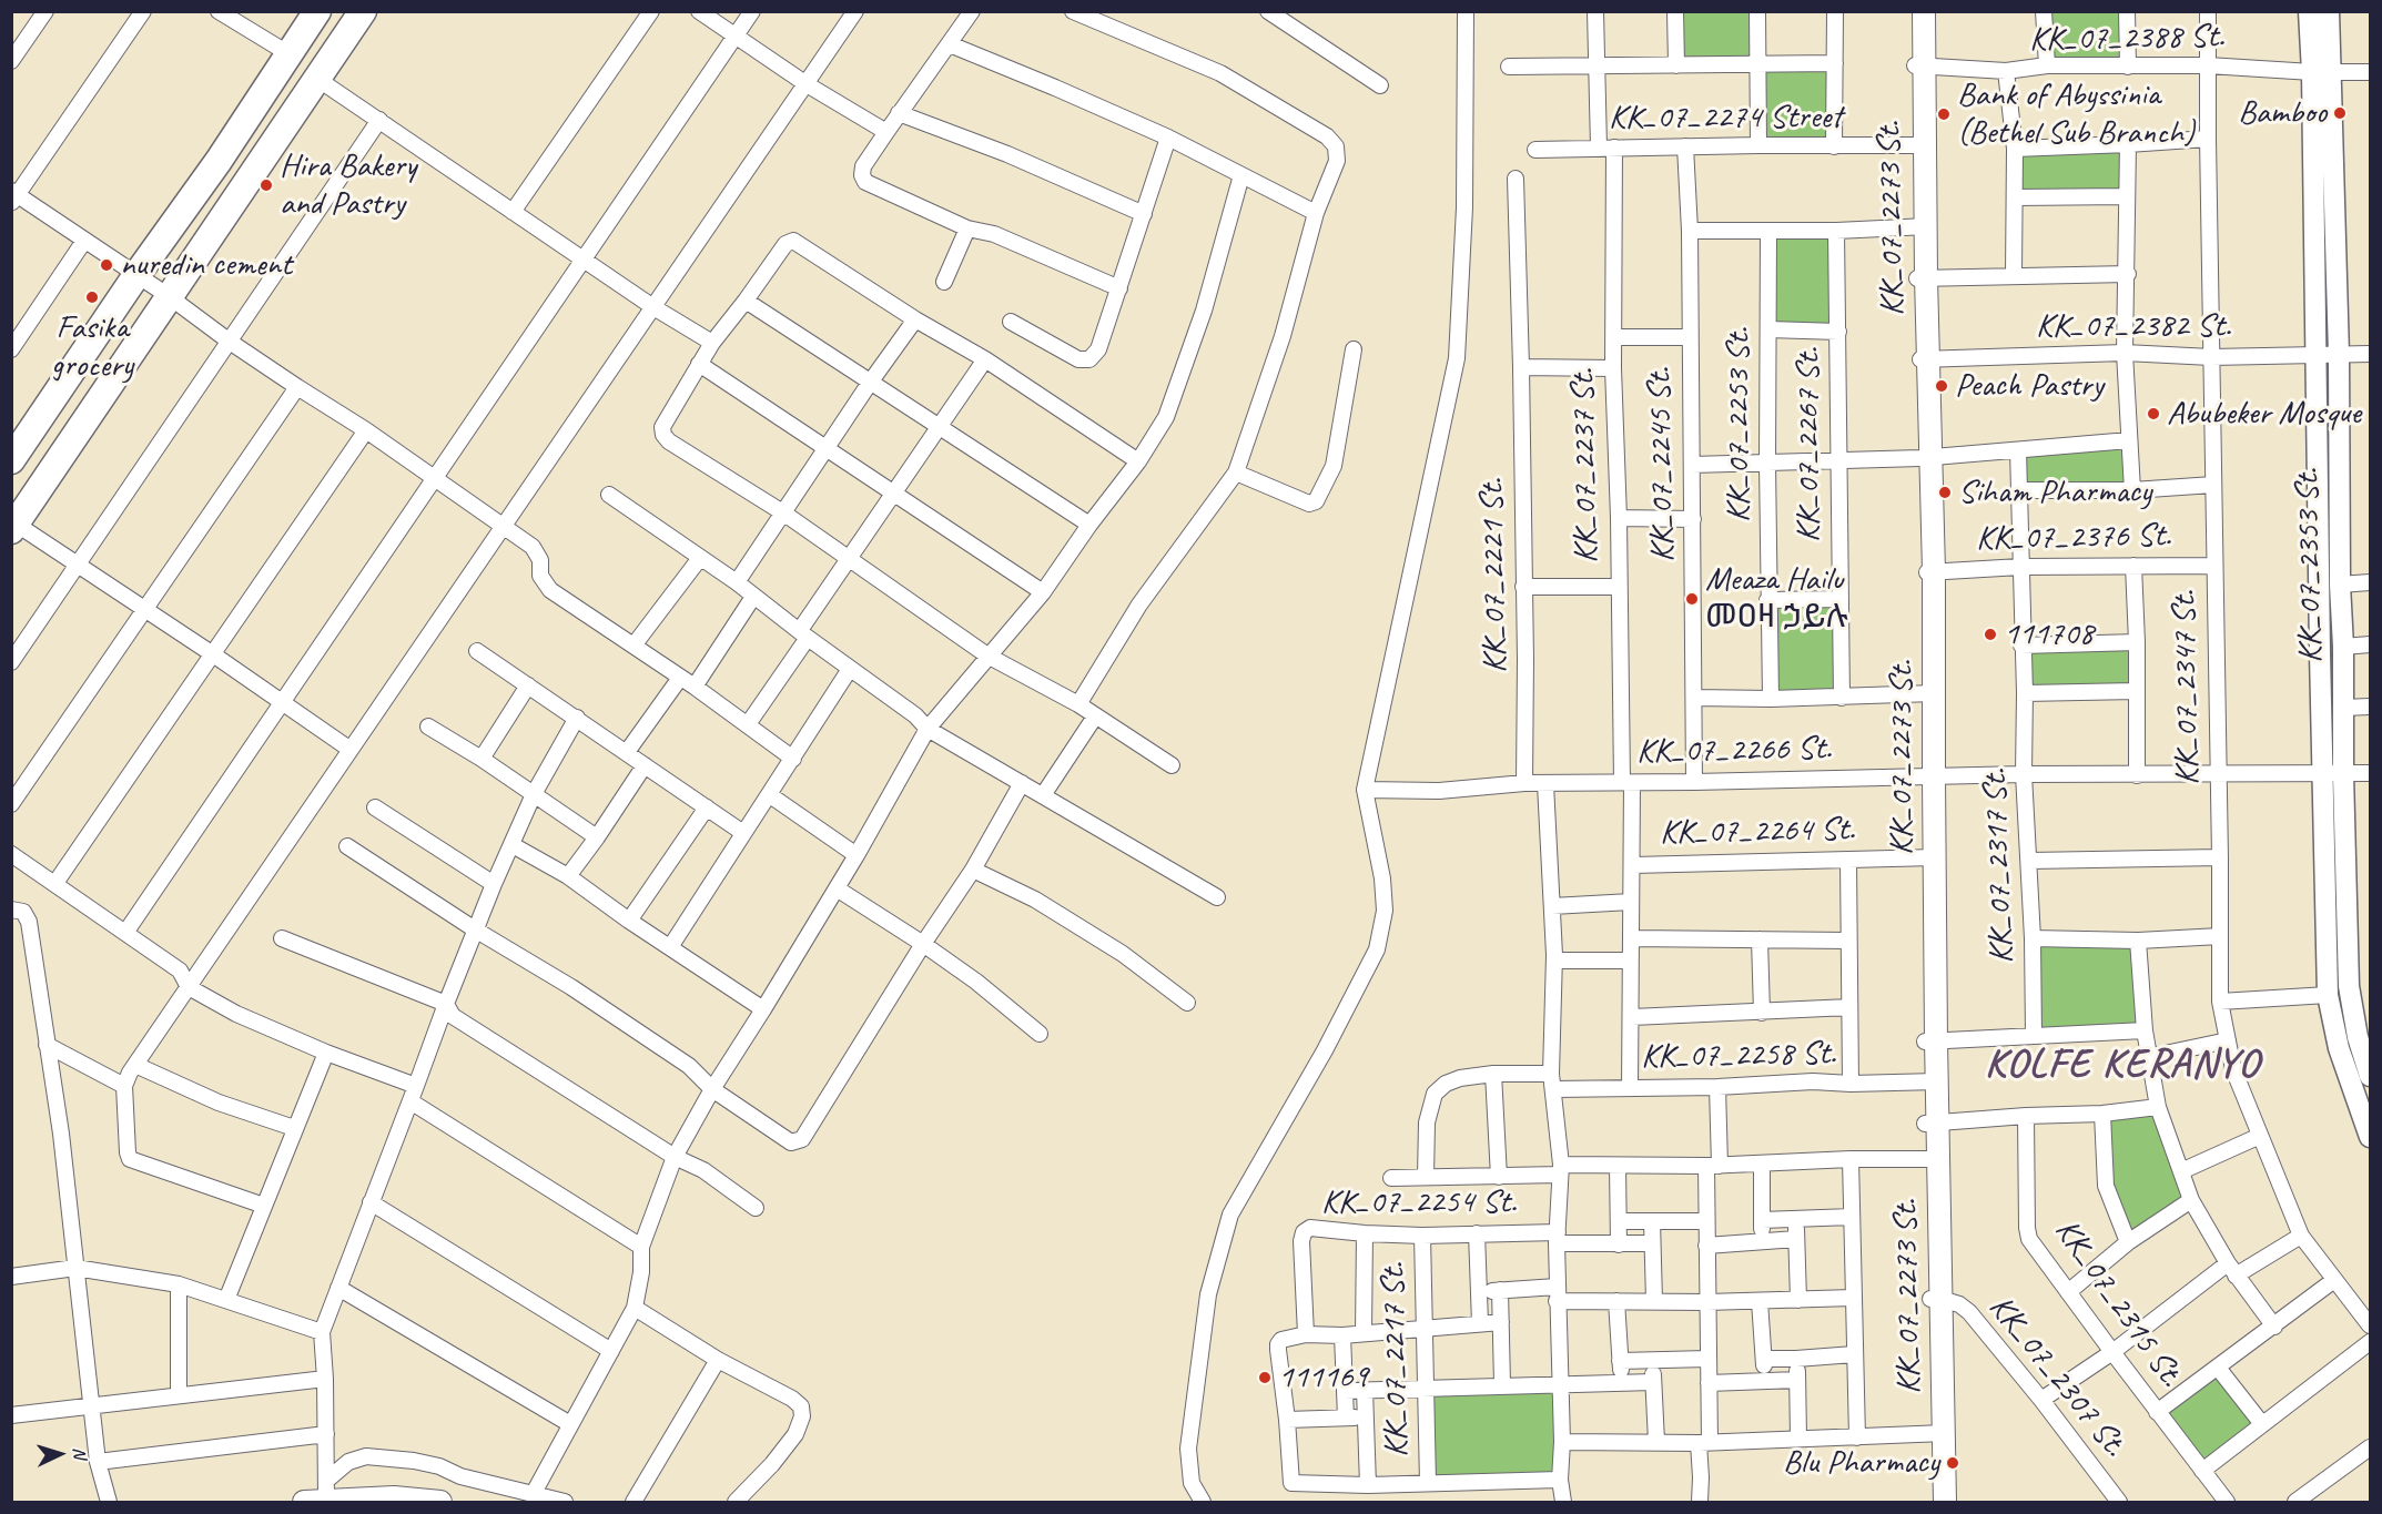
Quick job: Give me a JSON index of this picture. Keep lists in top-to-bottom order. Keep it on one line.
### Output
{"streets":{"main road":["KK_07_2273 St."],"street":["KK_07_2388 St.","KK_07_2274 Street","KK_07_2382 St.","KK_07_2253 St.","KK_07_2267 St.","KK_07_2245 St.","KK_07_2237 St.","KK_07_2376 St.","KK_07_2353 St.","KK_07_2221 St.","KK_07_2347 St.","KK_07_2266 St.","KK_07_2264 St.","KK_07_2317 St.","KK_07_2258 St.","KK_07_2254 St.","KK_07_2315 St.","KK_07_2217 St.","KK_07_2307 St."]},"crossings":[["KK_07_2388 St.","KK_07_2273 St."],["KK_07_2388 St.","KK_07_2353 St."],["KK_07_2388 St.","KK_07_2347 St."],["KK_07_2274 Street","KK_07_2273 St."],["KK_07_2274 Street","KK_07_2245 St."],["KK_07_2274 Street","KK_07_2237 St."],["KK_07_2273 St.","KK_07_2382 St."],["KK_07_2273 St.","KK_07_2376 St."],["KK_07_2273 St.","KK_07_2266 St."],["KK_07_2273 St.","KK_07_2264 St."],["KK_07_2273 St.","KK_07_2258 St."],["KK_07_2273 St.","KK_07_2307 St."],["KK_07_2382 St.","KK_07_2353 St."],["KK_07_2382 St.","KK_07_2347 St."],["KK_07_2245 St.","KK_07_2266 St."],["KK_07_2237 St.","KK_07_2266 St."],["KK_07_2237 St.","KK_07_2264 St."],["KK_07_2237 St.","KK_07_2258 St."],["KK_07_2376 St.","KK_07_2347 St."],["KK_07_2376 St.","KK_07_2317 St."],["KK_07_2353 St.","KK_07_2266 St."],["KK_07_2221 St.","KK_07_2266 St."],["KK_07_2347 St.","KK_07_2266 St."],["KK_07_2266 St.","KK_07_2317 St."],["KK_07_2254 St.","KK_07_2217 St."]],"districts":["KOLFE KERANYO"],"places":["Bamboo","Bank of Abyssinia (Bethel Sub Branch)","Hira Bakery and Pastry","nuredin cement","Fasika grocery","Peach Pastry","Abubeker Mosque","Siham Pharmacy","Meaza Hailu መዐዛ ኃይሉ","111708","111169","Blu Pharmacy"],"north":"right"}
